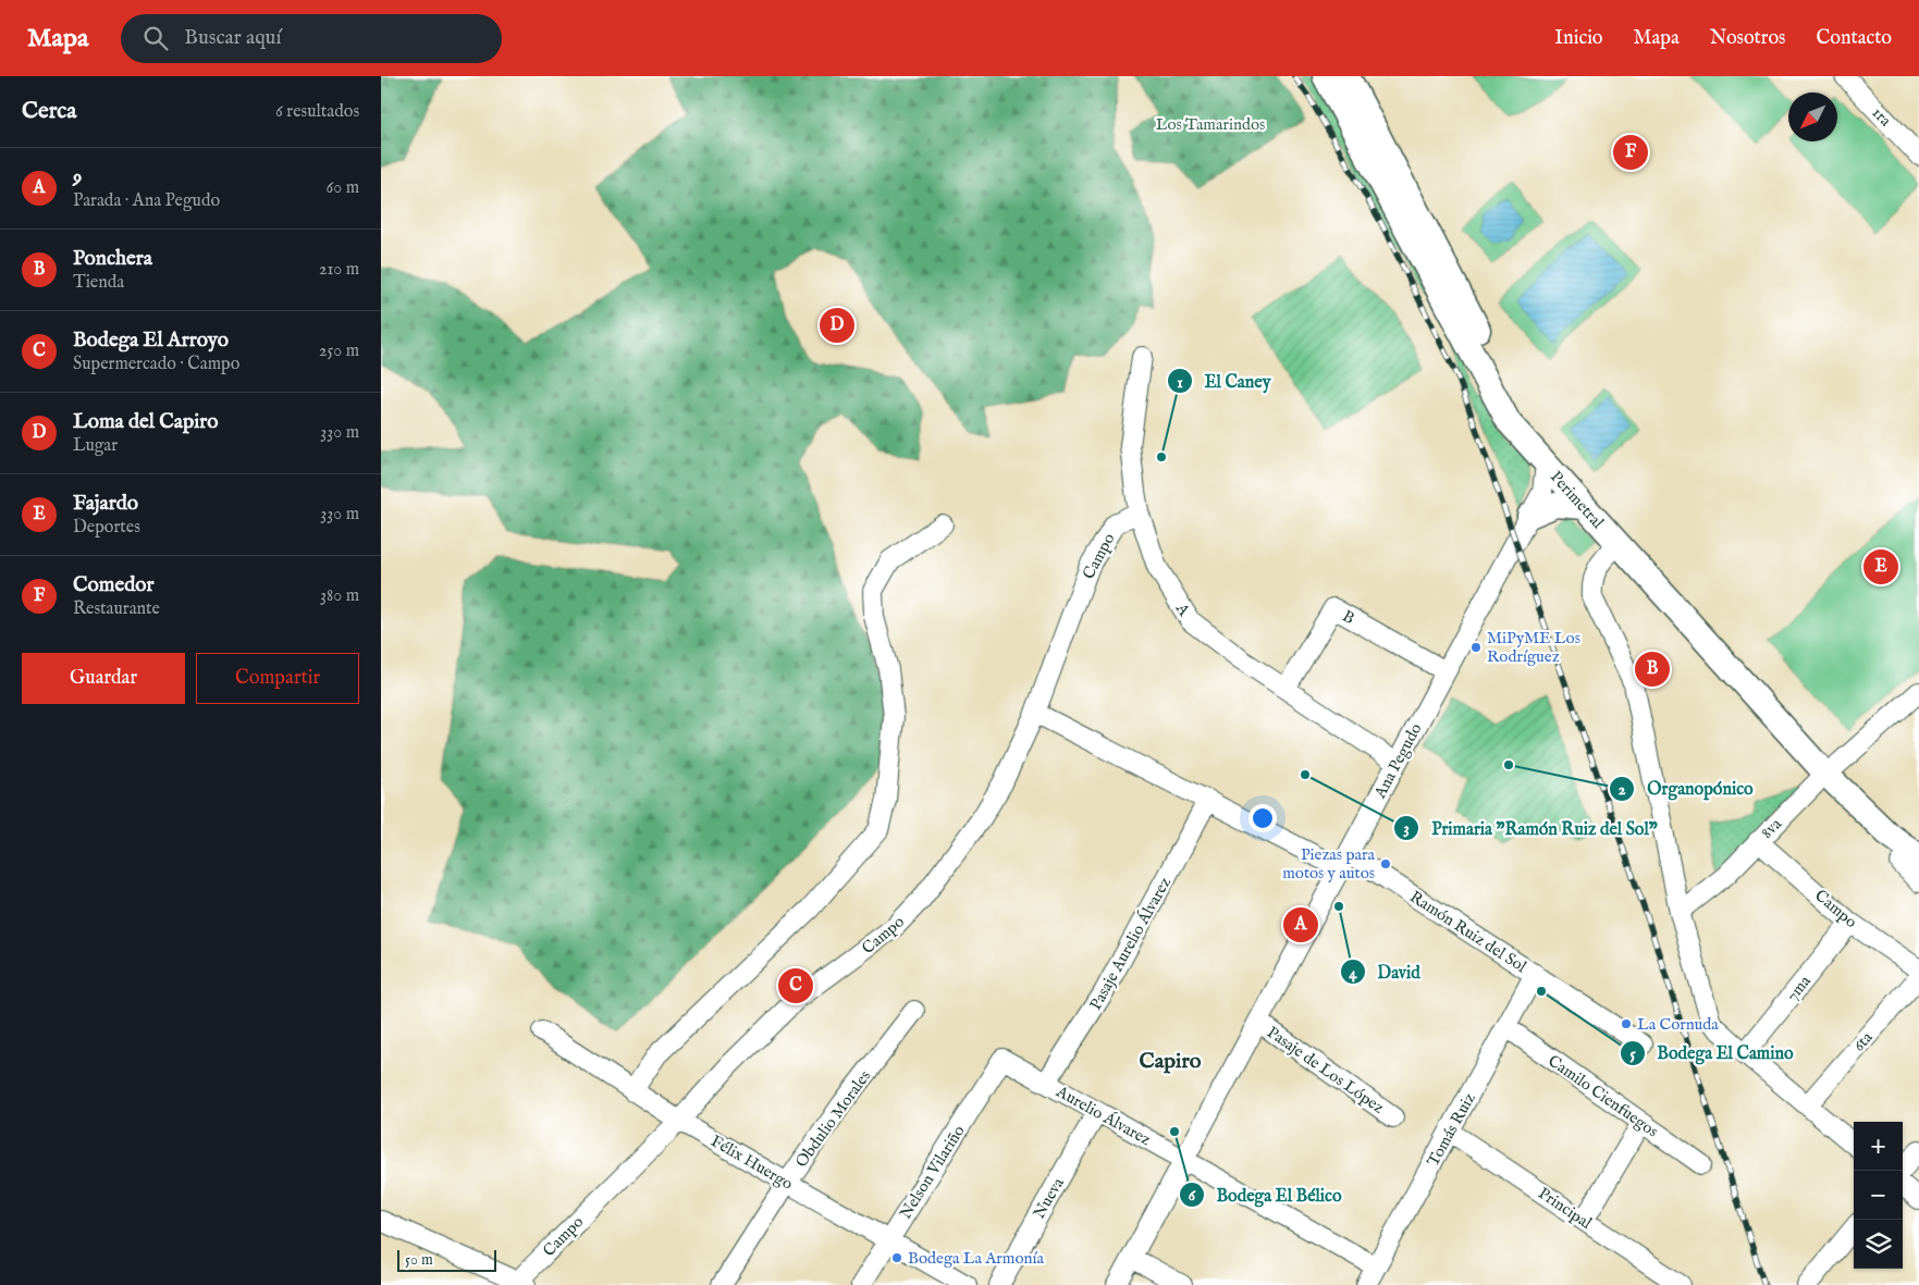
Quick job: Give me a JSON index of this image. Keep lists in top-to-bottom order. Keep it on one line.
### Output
{"streets":{"main road":["Perimetral"],"street":["1ra","Campo","A","B","Ana Pegudo","8va","Ramón Ruiz del Sol","Pasaje Aurelio Álvarez","7ma","6ta","Pasaje de Los López","Camilo Cienfuegos","Aurelio Álvarez","Obdulio Morales","Tomás Ruiz","Félix Huergo","Nelson Vilariño","Nueva","Principal"]},"crossings":[["Perimetral","Ana Pegudo"],["Perimetral","8va"],["Campo","A"],["Campo","8va"],["Campo","Ramón Ruiz del Sol"],["Campo","7ma"],["Campo","Félix Huergo"],["A","B"],["A","Ana Pegudo"],["B","Ana Pegudo"],["Ana Pegudo","Ramón Ruiz del Sol"],["Ana Pegudo","Pasaje de Los López"],["Ana Pegudo","Aurelio Álvarez"],["Ramón Ruiz del Sol","Pasaje Aurelio Álvarez"],["Ramón Ruiz del Sol","Tomás Ruiz"],["Pasaje Aurelio Álvarez","Aurelio Álvarez"],["Camilo Cienfuegos","Tomás Ruiz"],["Aurelio Álvarez","Tomás Ruiz"],["Aurelio Álvarez","Nelson Vilariño"],["Aurelio Álvarez","Nueva"],["Obdulio Morales","Félix Huergo"],["Tomás Ruiz","Principal"],["Félix Huergo","Nelson Vilariño"]],"districts":["Capiro"],"parks":["Los Tamarindos"],"places":["El Caney","MiPyME Los Rodríguez","Organopónico","Primaria \"Ramón Ruiz del Sol\"","Piezas para motos y autos","David","Bodega El Camino","La Cornuda","Bodega El Bélico","Bodega La Armonía"],"scale_bar":"50 m","north":"bottom left","page":{"header":"Mapa","search":"Buscar aquí","nav":["Inicio","Mapa","Nosotros","Contacto"],"heading":["Cerca","6 resultados"],"pins":["F","D","E","B","A","C"],"list":[{"mark":"A","name":"9","note":"Parada · Ana Pegudo","value":"60 m"},{"mark":"B","name":"Ponchera","note":"Tienda","value":"210 m"},{"mark":"C","name":"Bodega El Arroyo","note":"Supermercado · Campo","value":"250 m"},{"mark":"D","name":"Loma del Capiro","note":"Lugar","value":"330 m"},{"mark":"E","name":"Fajardo","note":"Deportes","value":"330 m"},{"mark":"F","name":"Comedor","note":"Restaurante","value":"380 m"}],"buttons":["Guardar","Compartir"],"map_buttons":["+","−"],"scale":"50 m"}}
